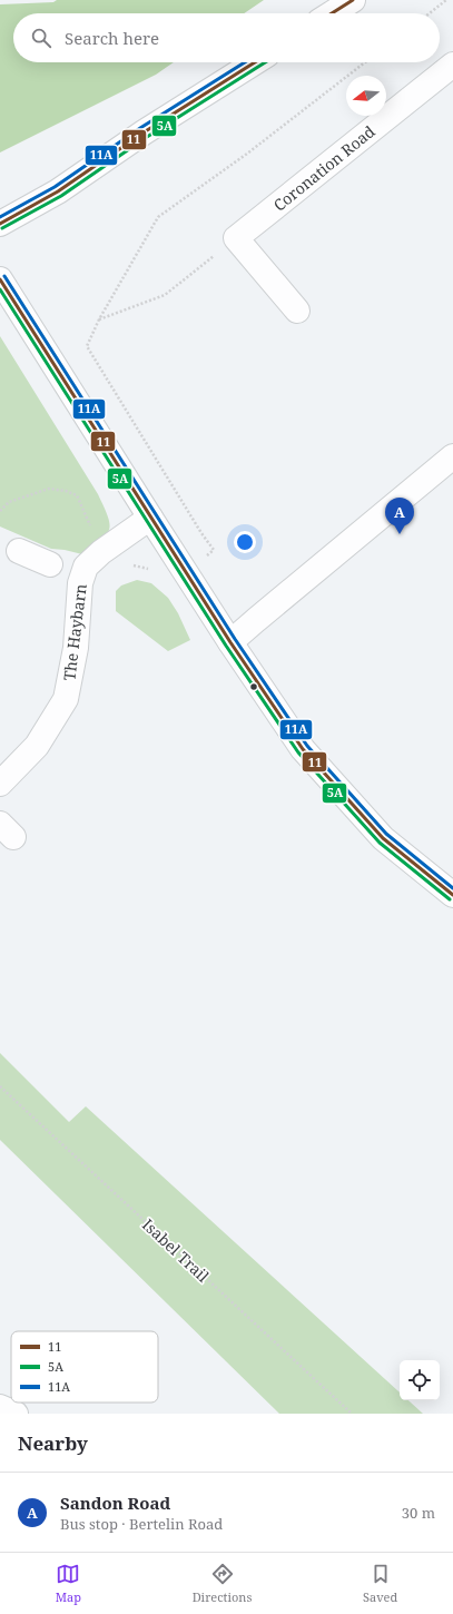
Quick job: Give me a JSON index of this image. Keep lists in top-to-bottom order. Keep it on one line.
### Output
{"streets":{"main road":["Coronation Road","The Haybarn"],"path":["Isabel Trail"]},"lines":["transit line 11","transit line 5A","transit line 11A"],"legend":["11","5A","11A"],"north":"left","page":{"search":"Search here","pins":"A","heading":"Nearby","list":[{"mark":"A","name":"Sandon Road","note":"Bus stop · Bertelin Road","value":"30 m"}],"nav":["Map","Directions","Saved"]}}
